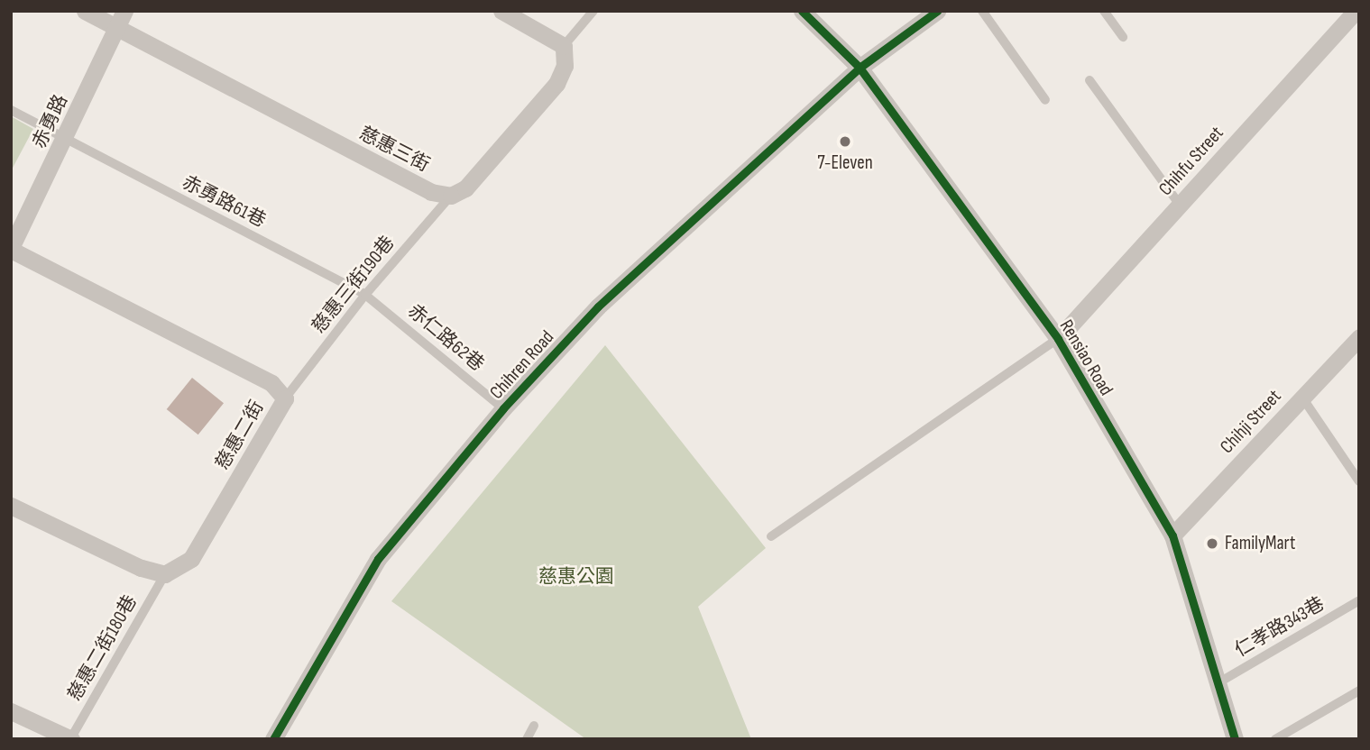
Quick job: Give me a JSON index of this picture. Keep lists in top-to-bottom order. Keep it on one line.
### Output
{"streets":{"street":["赤勇路","慈惠三街","Chihfu Street","Rensiao Road","Chihren Road","Chihji Street","慈惠二街"],"lane":["赤勇路61巷","慈惠三街190巷","赤仁路62巷","仁孝路343巷","慈惠二街180巷"]},"crossings":[["赤勇路","慈惠三街"],["赤勇路","赤勇路61巷"],["赤勇路","慈惠二街"],["慈惠三街","慈惠三街190巷"],["Chihfu Street","Rensiao Road"],["赤勇路61巷","慈惠三街190巷"],["赤勇路61巷","赤仁路62巷"],["慈惠三街190巷","赤仁路62巷"],["慈惠三街190巷","慈惠二街"],["赤仁路62巷","Chihren Road"],["Rensiao Road","Chihren Road"],["Rensiao Road","Chihji Street"],["Rensiao Road","仁孝路343巷"],["慈惠二街","慈惠二街180巷"]],"parks":["慈惠公園"],"places":["7-Eleven","FamilyMart"]}
